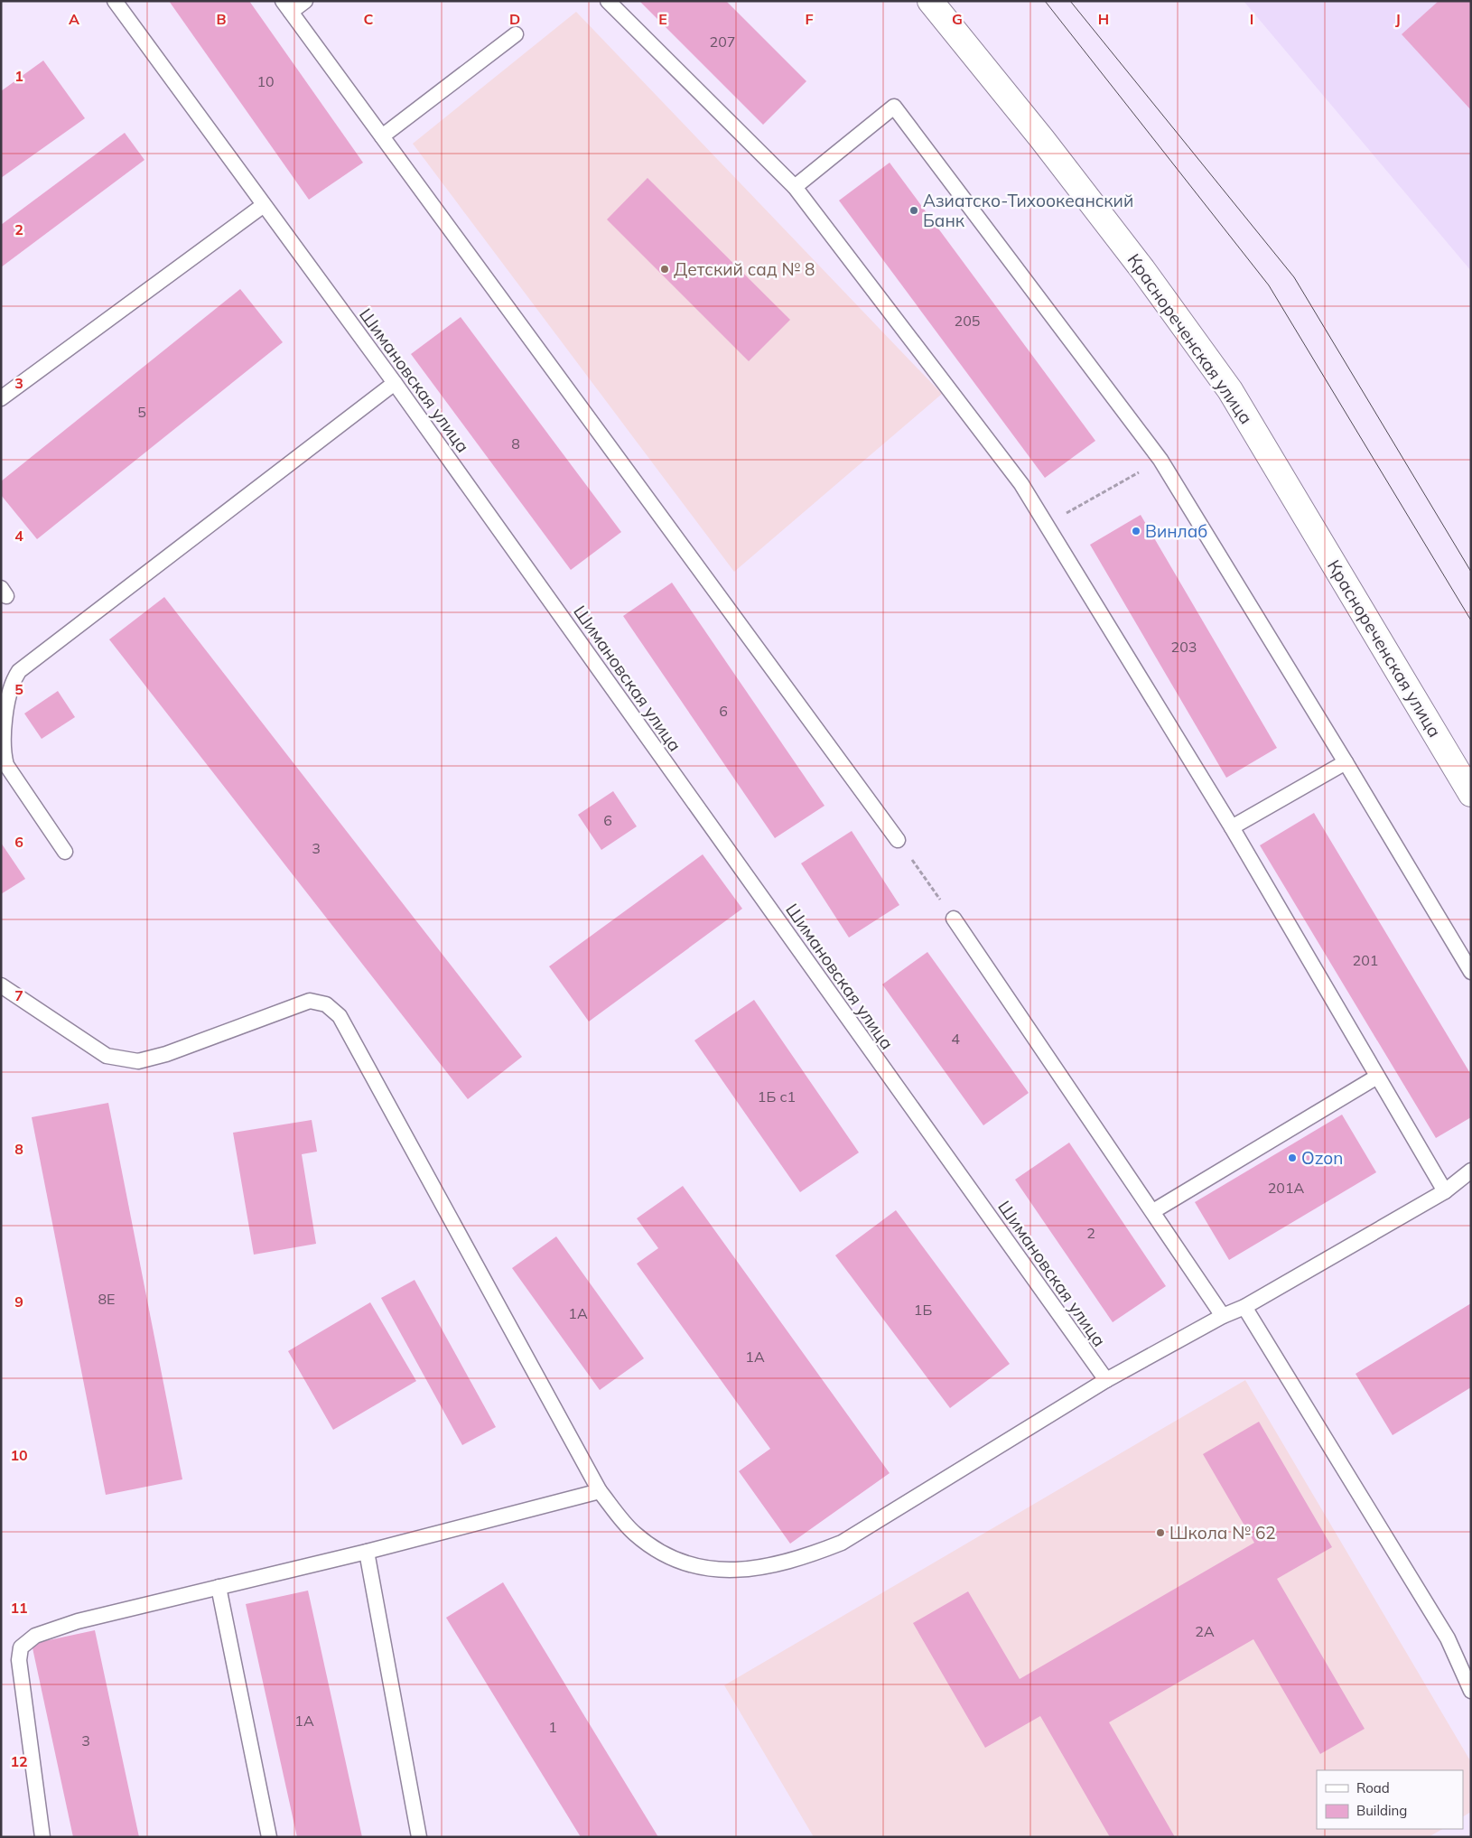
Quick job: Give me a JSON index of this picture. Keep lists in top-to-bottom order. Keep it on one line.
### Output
{"streets":{"main road":["Краснореченская улица"],"lane":["Шимановская улица"]},"places":["Азиатско-Тихоокеанский Банк","Детский сад № 8","Винлаб","Ozon","Школа № 62"],"house_numbers":["207","10","205","5","8","203","6","6","3","201","4","1Б с1","201А","2","8Е","1Б","1А","1А","2А","1А","1","3"],"legend":["Road","Building"],"grid":{"columns":["A","B","C","D","E","F","G","H","I","J"],"rows":["1","2","3","4","5","6","7","8","9","10","11","12"]}}
